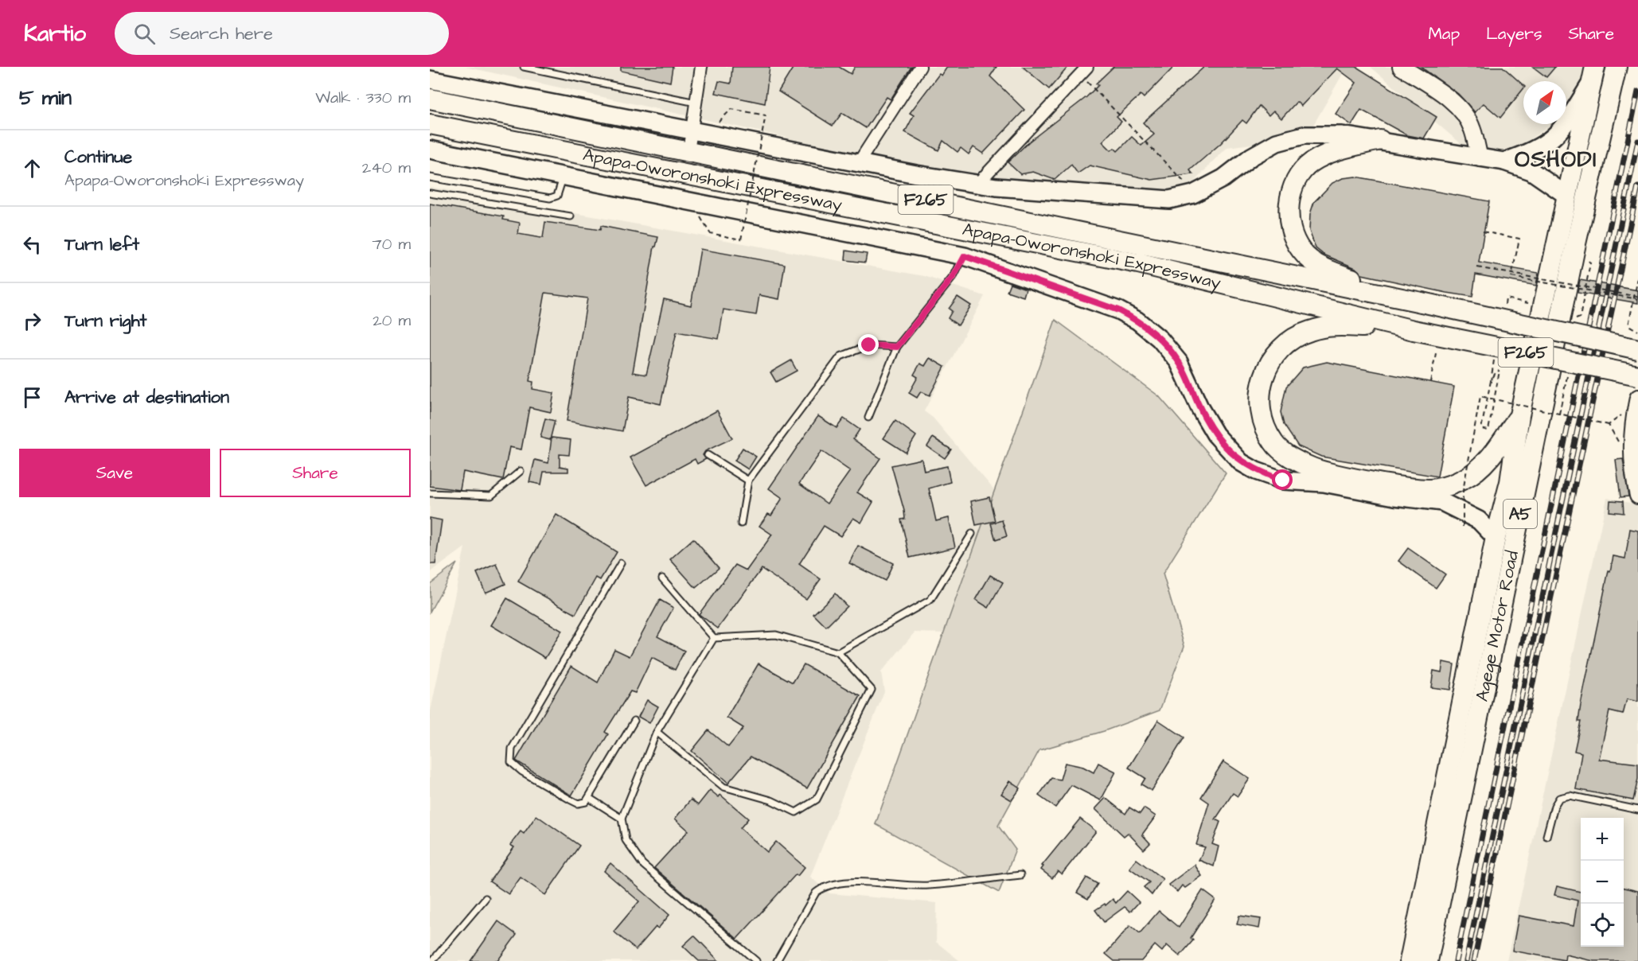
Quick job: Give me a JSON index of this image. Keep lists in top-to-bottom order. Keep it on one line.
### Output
{"streets":{"highway":["Apapa-Oworonshoki Expressway","F265","A5","Agege Motor Road"]},"crossings":[["Apapa-Oworonshoki Expressway","Agege Motor Road"]],"districts":["OSHODI"],"north":"top right","page":{"header":"Kartio","search":"Search here","nav":["Map","Layers","Share"],"heading":["5 min","Walk · 330 m"],"list":[["Continue","Apapa-Oworonshoki Expressway","240 m"],["Turn left","70 m"],["Turn right","20 m"],"Arrive at destination"],"buttons":["Save","Share"],"map_buttons":["+","−"]}}
